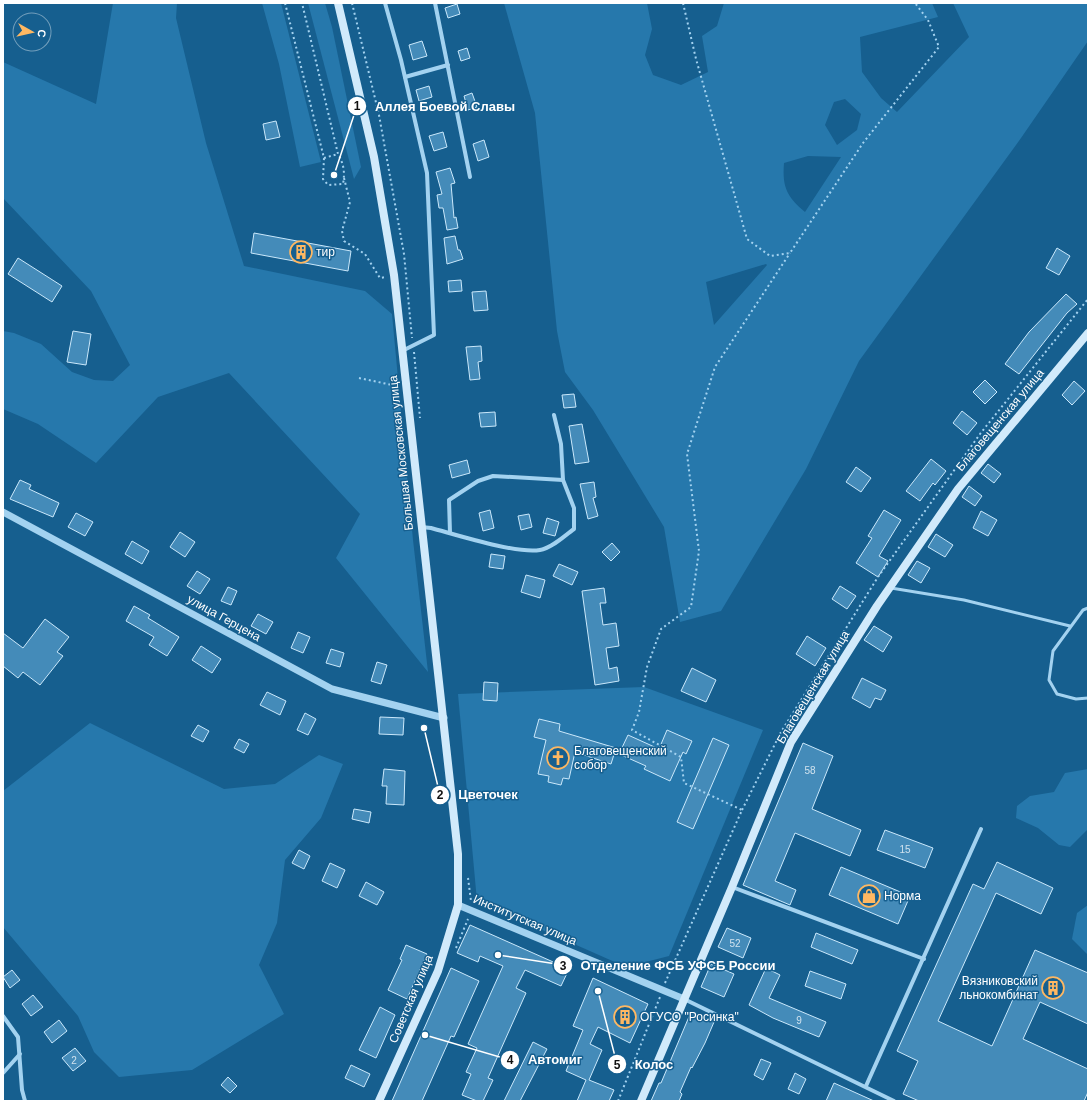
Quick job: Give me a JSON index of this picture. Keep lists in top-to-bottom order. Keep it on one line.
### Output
{"streets":{"main road":["Благовещенская улица","Большая Московская улица","Советская улица"],"street":["улица Герцена","Институтская улица"]},"crossings":[["Благовещенская улица","Институтская улица"],["Большая Московская улица","улица Герцена"],["Большая Московская улица","Институтская улица"],["Большая Московская улица","Советская улица"],["Институтская улица","Советская улица"]],"places":{"other":["Аллея Боевой Славы","Цветочек","Отделение ФСБ УФСБ России","Колос","Автомиг"],"building":["тир","Вязниковский льнокомбинат","ОГУСО \"Росинка\""],"church":["Благовещенский собор"],"shop":["Норма"]},"house_numbers":["58","15","52","9","2"],"north":"right"}
